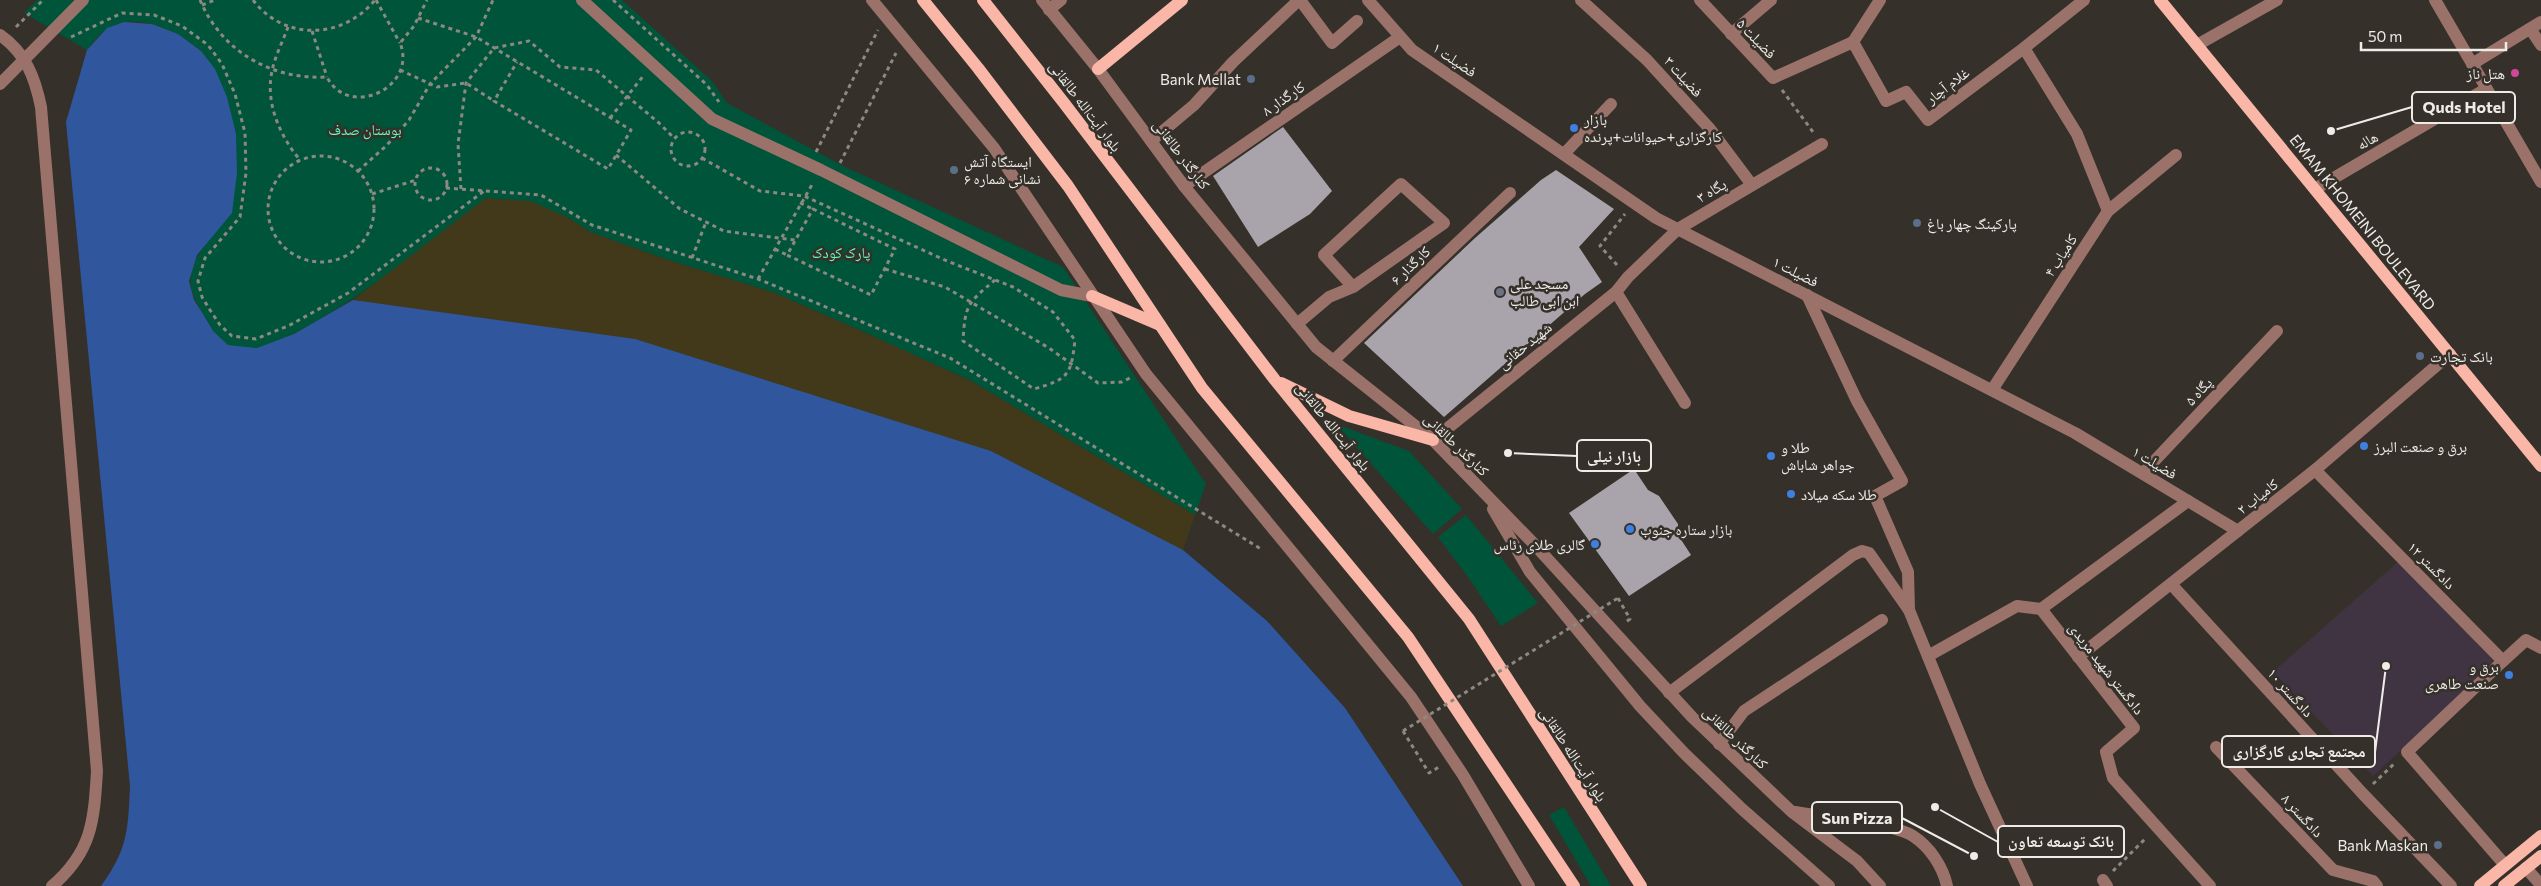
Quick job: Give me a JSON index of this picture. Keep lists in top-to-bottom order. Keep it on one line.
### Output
{"streets":{"main road":["بلوار آیت‌الله طالقانی","EMAM KHOMEINI BOULEVARD"],"street":["فضیلت ۵","فضیلت ۱","فضیلت ۳","غلام آچار","کارگذار ۸","هاله","کنارگذر طالقانی","پگاه ۳","کامیاب ۴","کارگذار ۶","شهید حقانی","پگاه ۵","کامیاب ۲","دادگستر ۱۲","دادگستر شهید مریدی","دادگستر ۱۰","دادگستر ۸"]},"crossings":[["فضیلت ۵","غلام آچار"],["فضیلت ۱","کارگذار ۸"],["فضیلت ۱","پگاه ۳"],["فضیلت ۱","کامیاب ۴"],["فضیلت ۱","پگاه ۵"],["فضیلت ۱","کامیاب ۲"],["فضیلت ۳","پگاه ۳"],["کارگذار ۸","کنارگذر طالقانی"],["هاله","EMAM KHOMEINI BOULEVARD"],["کنارگذر طالقانی","کارگذار ۶"],["کنارگذر طالقانی","شهید حقانی"],["پگاه ۳","شهید حقانی"],["EMAM KHOMEINI BOULEVARD","کامیاب ۲"],["کامیاب ۲","دادگستر ۱۲"],["کامیاب ۲","دادگستر شهید مریدی"],["کامیاب ۲","دادگستر ۱۰"]],"parks":["بوستان صدف","پارک کودک"],"places":["هتل ناز","Bank Mellat","بازار کارگزاری+حیوانات+پرنده","Quds Hotel","ایستگاه آتش نشانی شماره ۶","پارکینگ چهار باغ","مسجد علی ابن ابی طالب","بانک تجارت","برق و صنعت البرز","بازار نیلی","طلا و جواهر شاباش","طلا سکه میلاد","بازار ستاره جنوب","گالری طلای رئاس","مجتمع تجاری کارگزاری","برق و صنعت طاهری","بانک توسعه تعاون","Bank Maskan","Sun Pizza"],"scale_bar":"50 m"}
